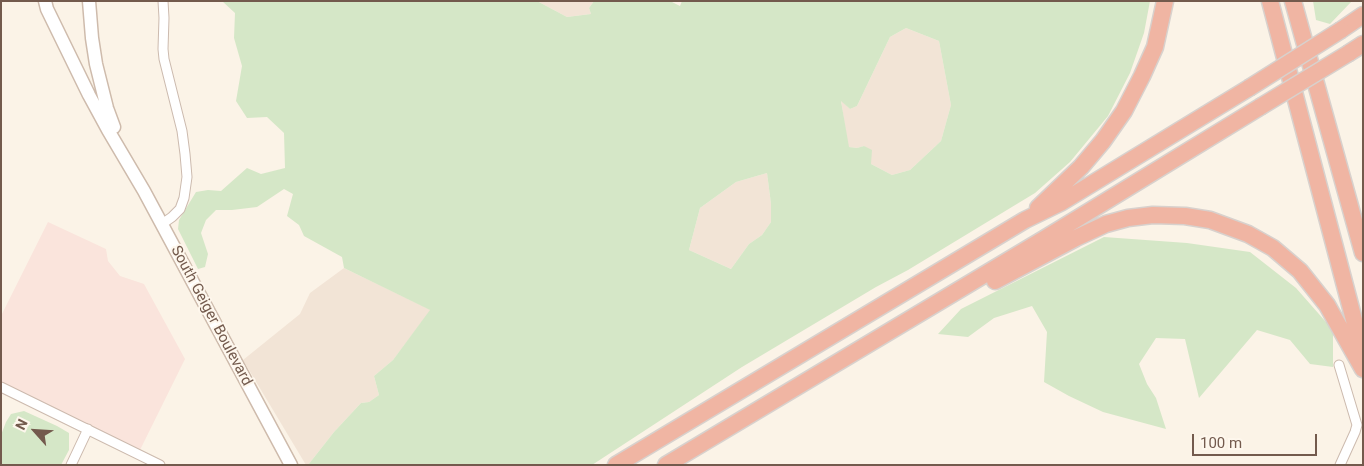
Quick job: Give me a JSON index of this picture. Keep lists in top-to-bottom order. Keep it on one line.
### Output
{"streets":{"main road":["South Geiger Boulevard"]},"scale_bar":"100 m","north":"top left"}
